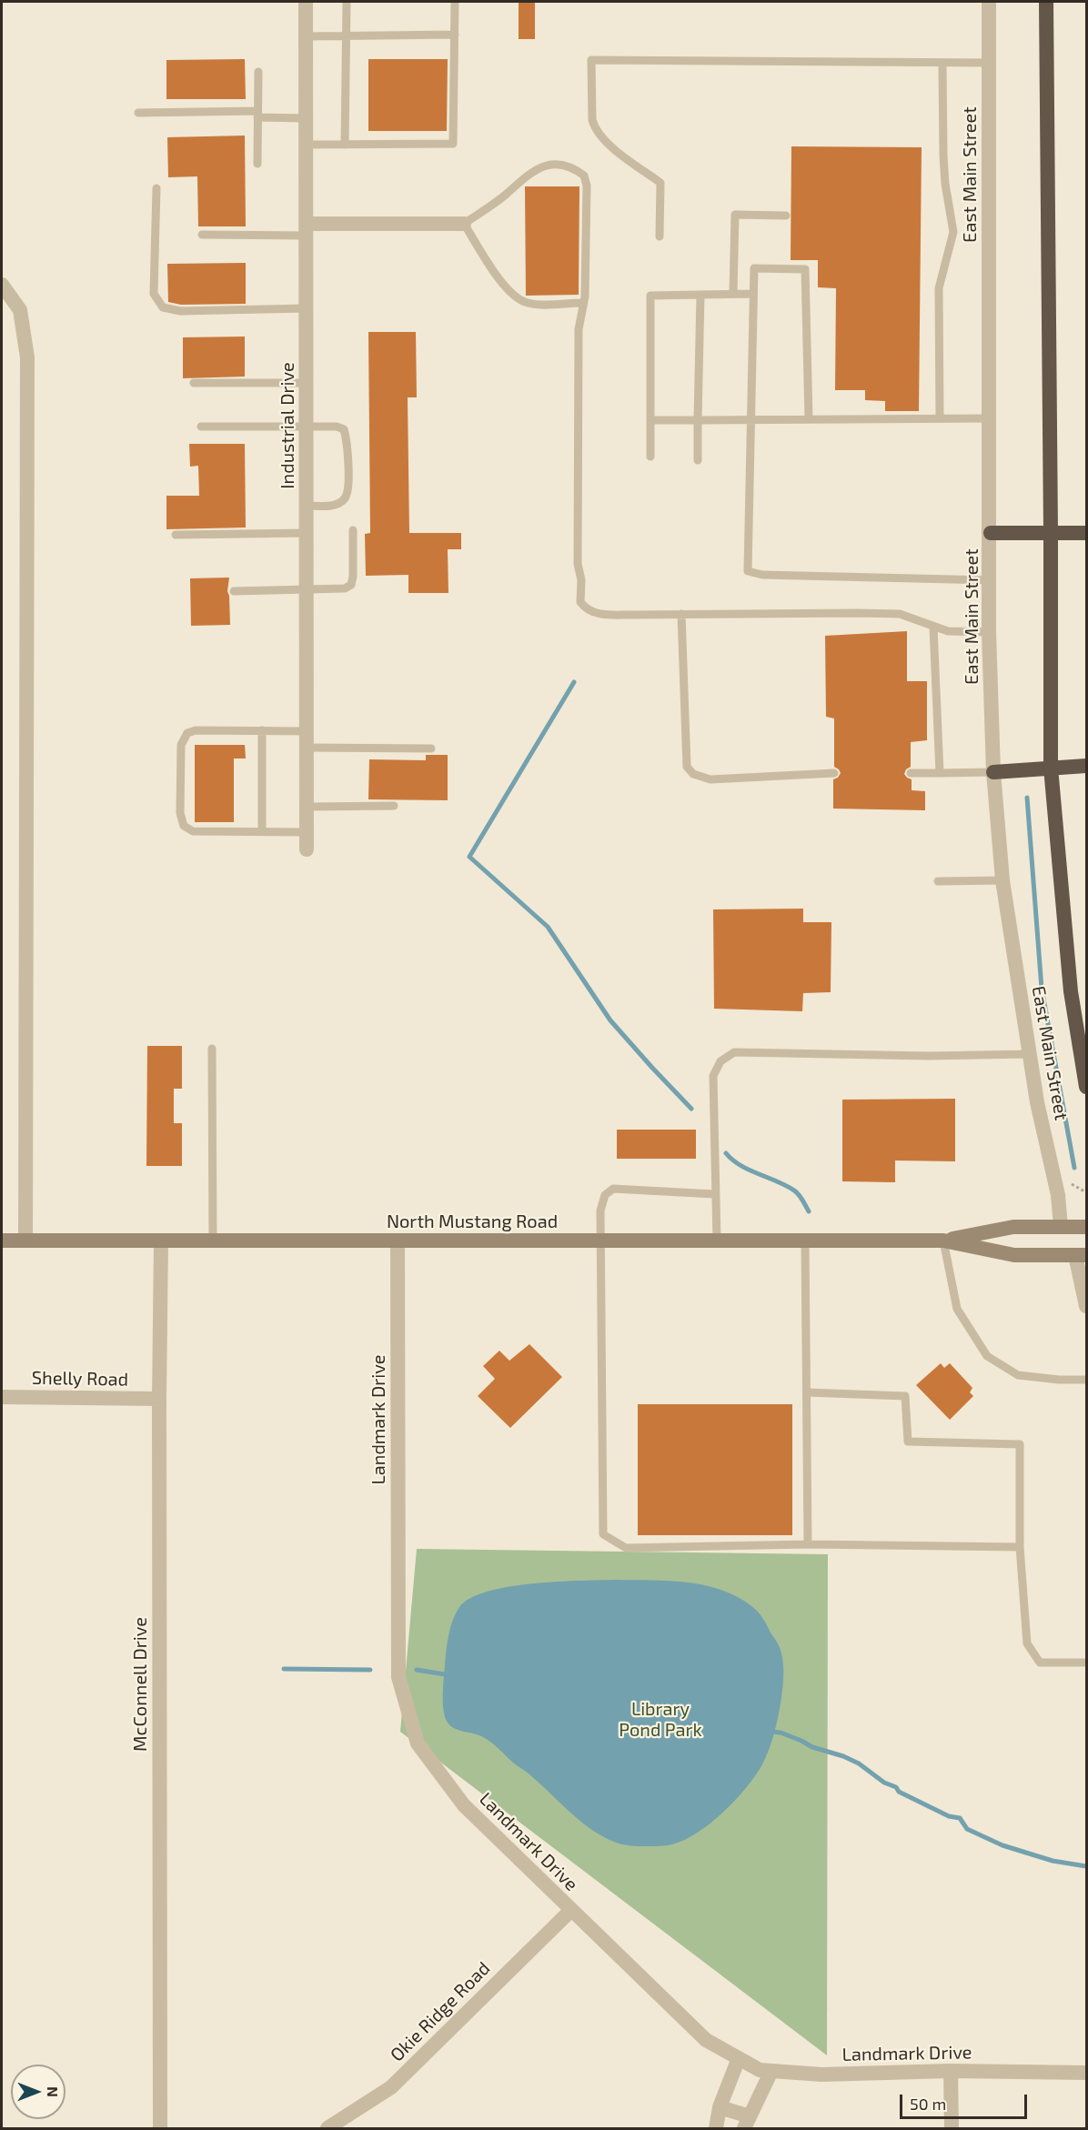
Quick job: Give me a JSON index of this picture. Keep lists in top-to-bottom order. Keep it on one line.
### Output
{"streets":{"highway":["East Main Street"],"main road":["North Mustang Road"],"street":["Industrial Drive","Shelly Road","Landmark Drive","McConnell Drive","Okie Ridge Road"]},"crossings":[["East Main Street","North Mustang Road"],["North Mustang Road","Landmark Drive"],["North Mustang Road","McConnell Drive"],["Shelly Road","McConnell Drive"],["Landmark Drive","Okie Ridge Road"]],"parks":["Library Pond Park"],"scale_bar":"50 m","north":"right"}
